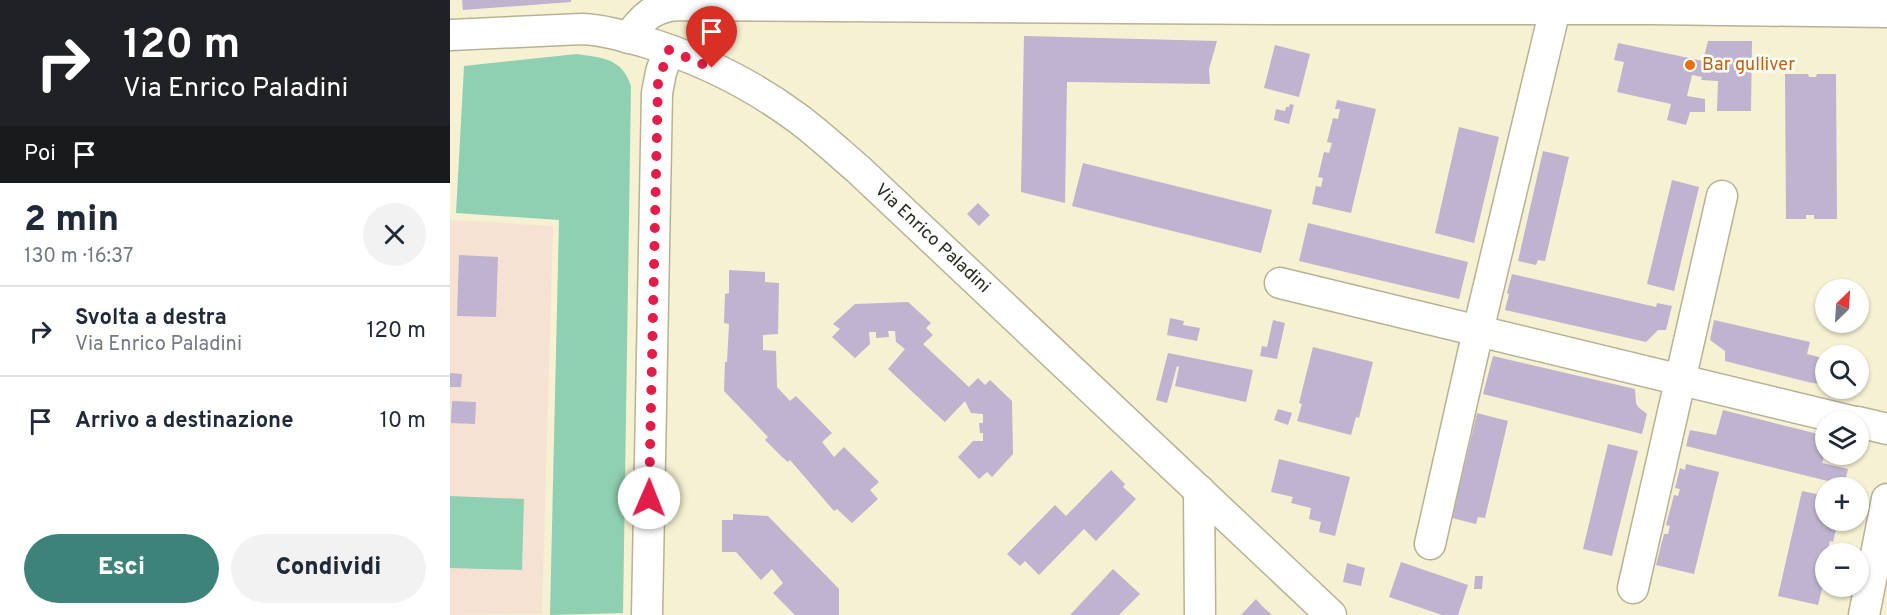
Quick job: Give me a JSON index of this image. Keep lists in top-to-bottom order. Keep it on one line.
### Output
{"streets":{"street":["Via Enrico Paladini"]},"places":["Bar gulliver"],"north":"top right","page":{"turn":["120 m","Via Enrico Paladini"],"then":"Poi","heading":["2 min","130 m · 16:37"],"map_buttons":["+","−"],"list":[{"name":"Svolta a destra","note":"Via Enrico Paladini","value":"120 m"},{"name":"Arrivo a destinazione","value":"10 m"}],"buttons":["Esci","Condividi"]}}
